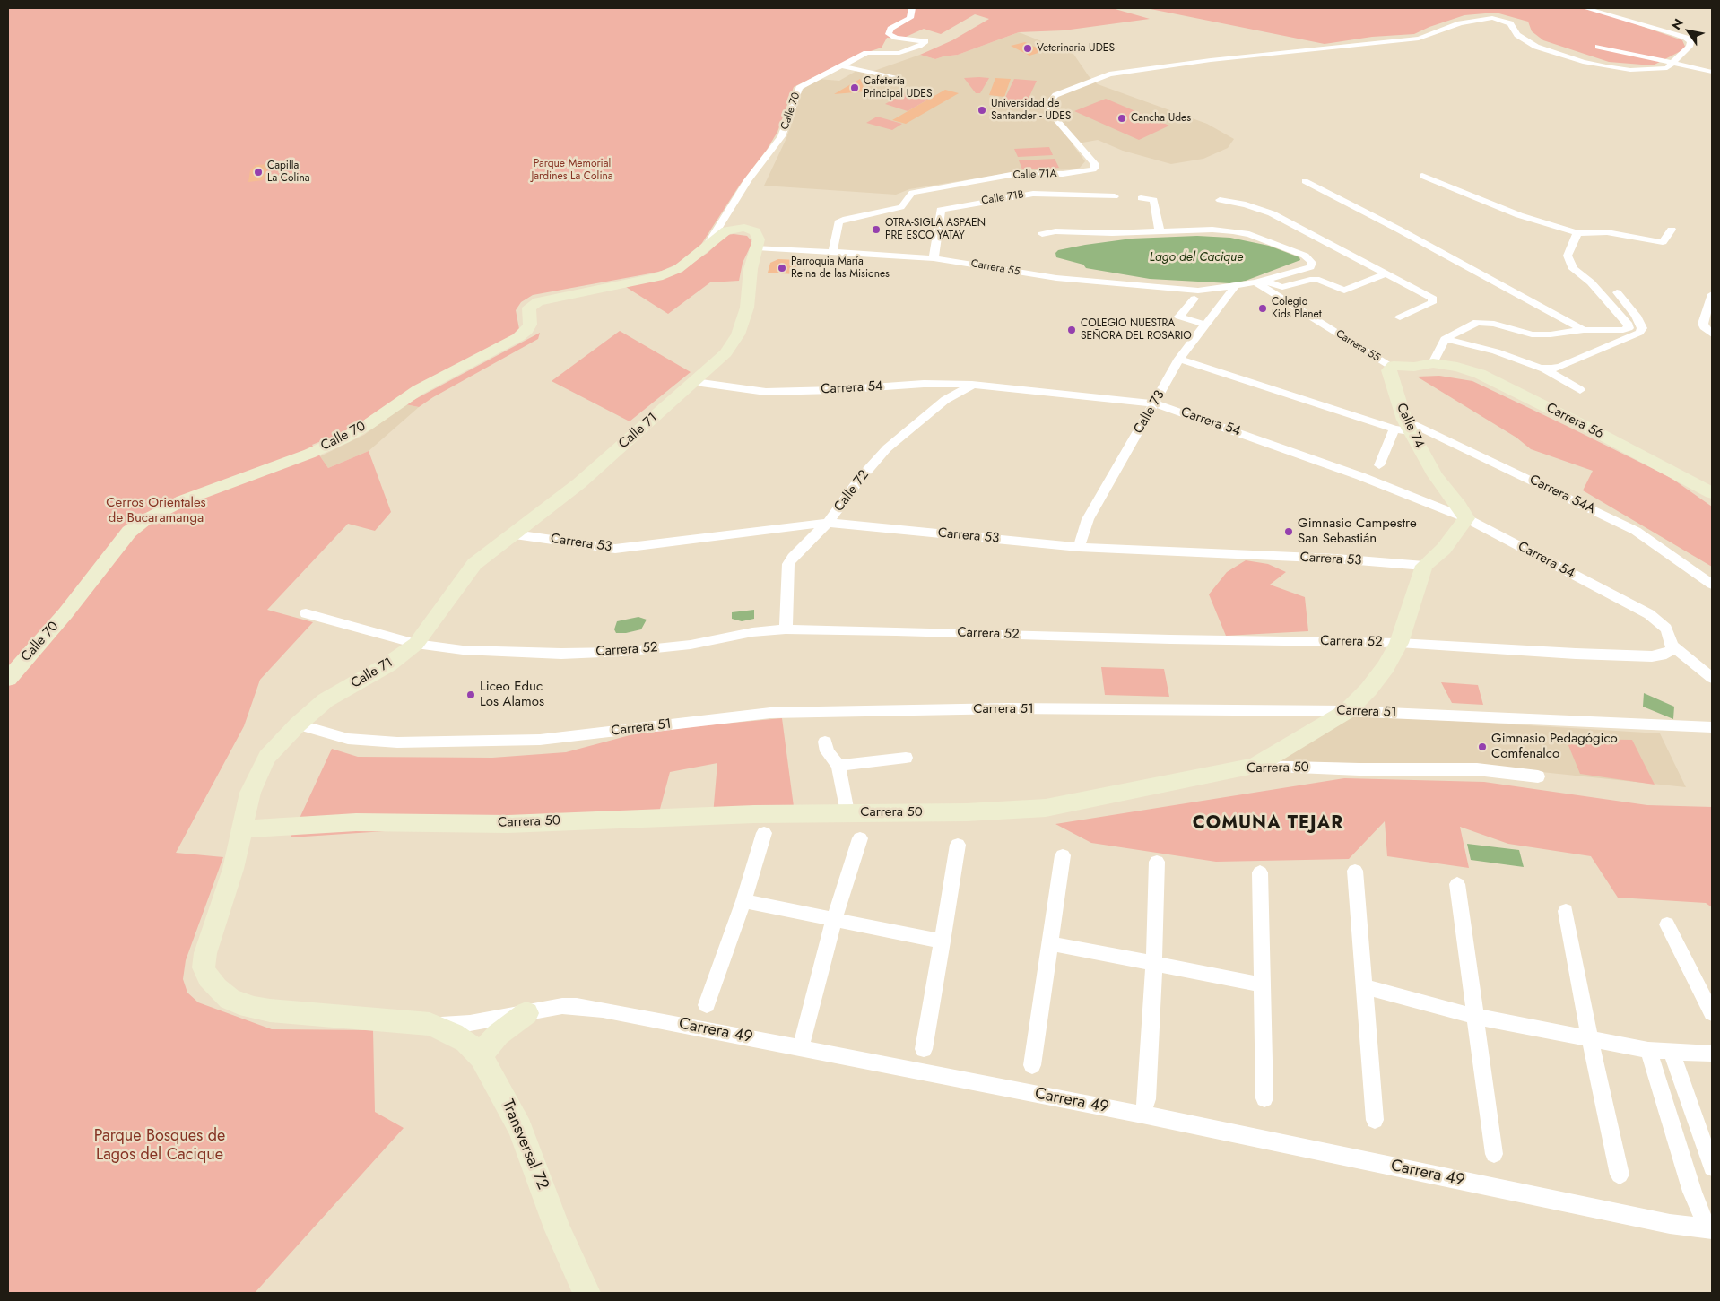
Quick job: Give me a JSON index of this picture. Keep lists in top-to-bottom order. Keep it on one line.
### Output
{"streets":{"street":["Calle 70","Calle 71A","Calle 71B","Carrera 55","Carrera 54","Calle 73","Carrera 56","Calle 74","Calle 71","Calle 72","Carrera 54A","Carrera 53","Carrera 52","Carrera 51","Carrera 50","Carrera 49","Transversal 72"]},"crossings":[["Calle 70","Carrera 55"],["Calle 70","Calle 71"],["Calle 71A","Carrera 55"],["Calle 71B","Carrera 55"],["Carrera 55","Calle 73"],["Carrera 55","Calle 74"],["Carrera 55","Calle 71"],["Carrera 54","Calle 73"],["Carrera 54","Calle 74"],["Carrera 54","Calle 71"],["Carrera 54","Calle 72"],["Carrera 54","Carrera 52"],["Calle 73","Carrera 54A"],["Calle 73","Carrera 53"],["Calle 74","Carrera 54A"],["Calle 71","Carrera 53"],["Calle 71","Carrera 52"],["Calle 71","Carrera 51"],["Calle 71","Carrera 50"],["Calle 71","Carrera 49"],["Calle 71","Transversal 72"],["Calle 72","Carrera 53"],["Calle 72","Carrera 52"],["Carrera 49","Transversal 72"]],"districts":["COMUNA TEJAR"],"water":["Lago del Cacique"],"parks":["Parque Memorial Jardines La Colina","Cerros Orientales de Bucaramanga","Parque Bosques de Lagos del Cacique"],"places":["Veterinaria UDES","Cafetería Principal UDES","Universidad de Santander - UDES","Cancha Udes","Capilla La Colina","OTRA-SIGLA ASPAEN PRE ESCO YATAY","Parroquia María Reina de las Misiones","Colegio Kids Planet","COLEGIO NUESTRA SEÑORA DEL ROSARIO","Gimnasio Campestre San Sebastián","Liceo Educ Los Alamos","Gimnasio Pedagógico Comfenalco"],"north":"top left"}
